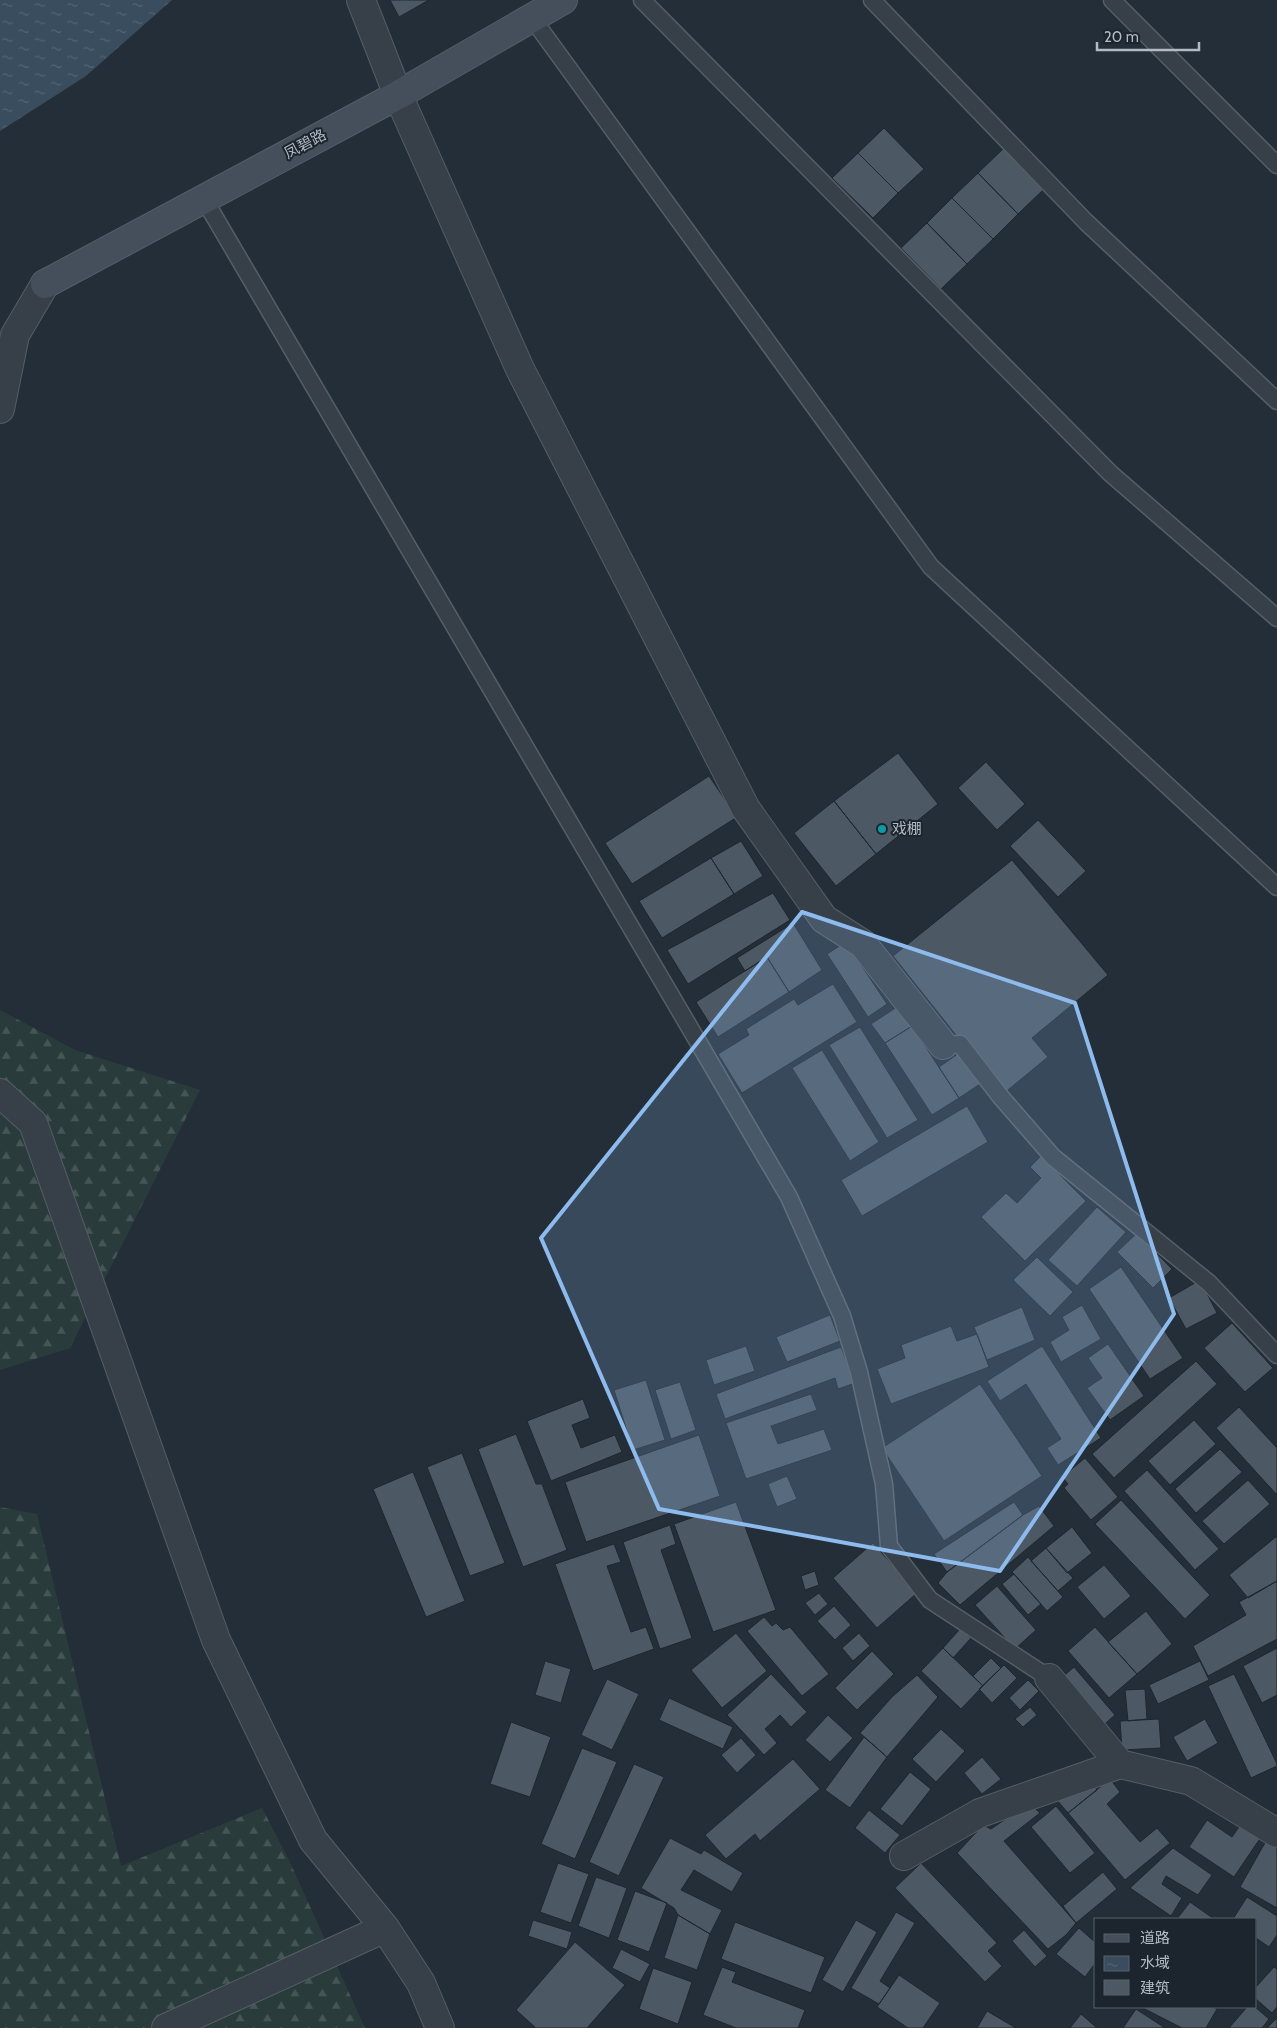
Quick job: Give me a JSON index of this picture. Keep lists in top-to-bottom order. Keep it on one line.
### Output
{"streets":{"main road":["凤碧路"]},"places":["戏棚"],"legend":["道路","水域","建筑"],"scale_bar":"20 m"}
